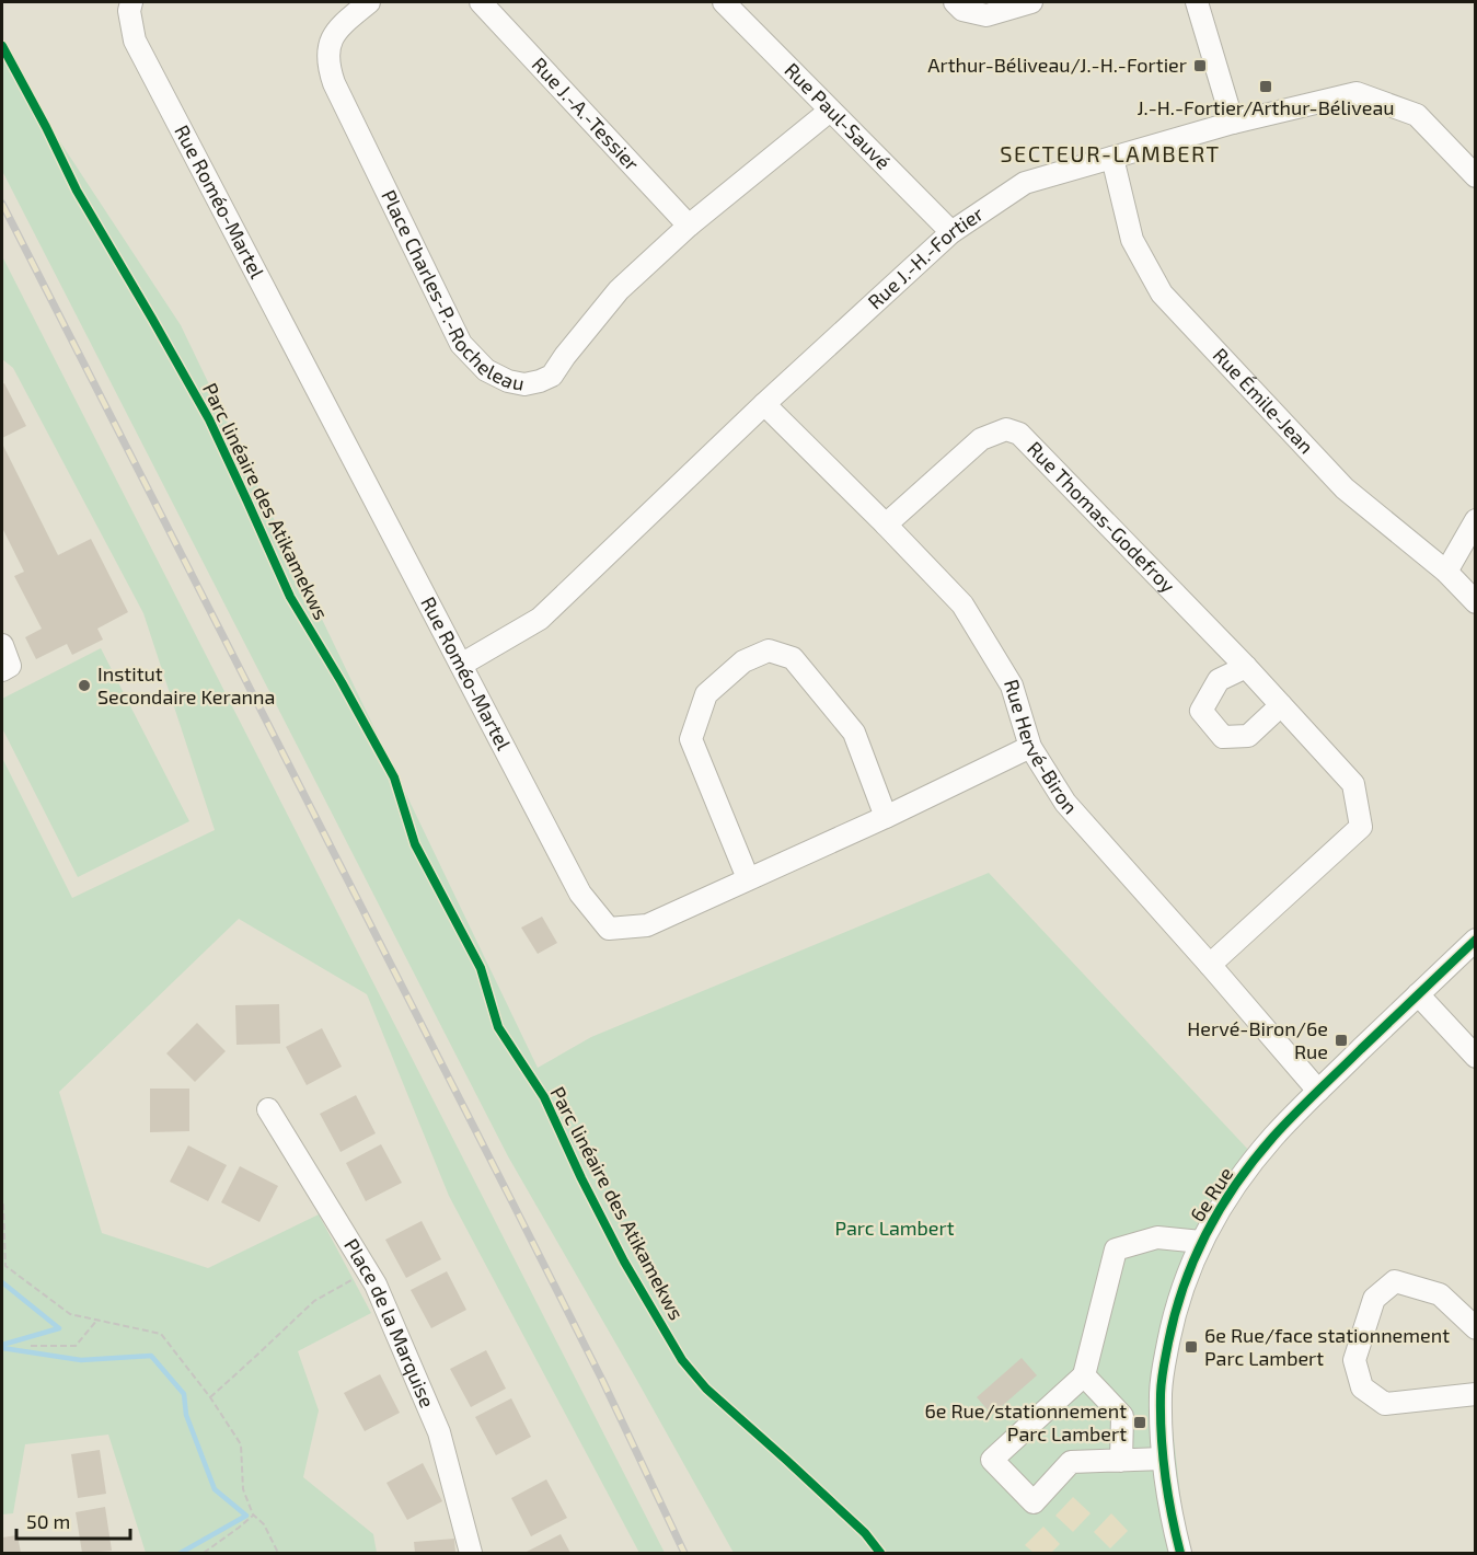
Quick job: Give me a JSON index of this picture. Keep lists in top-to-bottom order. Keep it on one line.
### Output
{"streets":{"street":["Rue J.-A.-Tessier","Rue Paul-Sauvé","Rue Roméo-Martel","Rue J.-H.-Fortier","Place Charles-P.-Rocheleau","Rue Émile-Jean","Rue Thomas-Godefroy","Rue Hervé-Biron","6e Rue","Place de la Marquise"],"cycle path":["Parc linéaire des Atikamekws"]},"crossings":[["Rue J.-A.-Tessier","Place Charles-P.-Rocheleau"],["Rue Paul-Sauvé","Rue J.-H.-Fortier"],["Rue Paul-Sauvé","Place Charles-P.-Rocheleau"],["Rue Roméo-Martel","Rue J.-H.-Fortier"],["Rue Roméo-Martel","Rue Hervé-Biron"],["Rue J.-H.-Fortier","Rue Émile-Jean"],["Rue J.-H.-Fortier","Rue Hervé-Biron"],["Rue Thomas-Godefroy","Rue Hervé-Biron"],["Rue Hervé-Biron","6e Rue"]],"districts":["SECTEUR-LAMBERT"],"parks":["Parc Lambert"],"places":{"transit":["Arthur-Béliveau/J.-H.-Fortier","J.-H.-Fortier/Arthur-Béliveau","Hervé-Biron/6e Rue","6e Rue/face stationnement Parc Lambert","6e Rue/stationnement Parc Lambert"],"other":["Institut Secondaire Keranna"]},"scale_bar":"50 m"}
